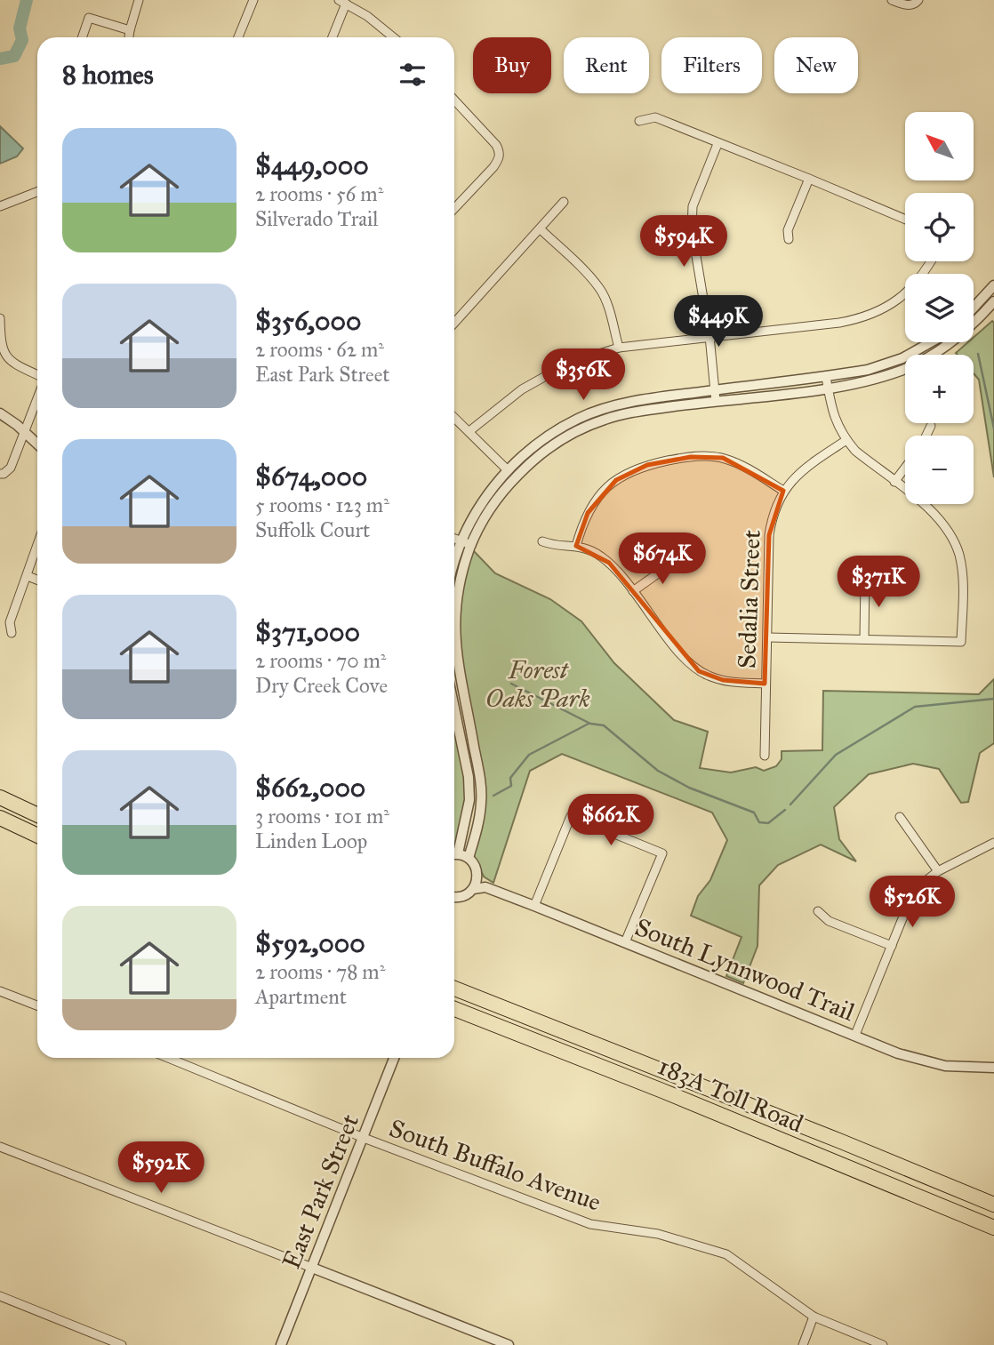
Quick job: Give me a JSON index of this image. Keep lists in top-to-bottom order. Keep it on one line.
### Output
{"streets":{"highway":["183A Toll Road"],"street":["Sedalia Street","South Lynnwood Trail","South Buffalo Avenue","East Park Street"]},"crossings":[["South Buffalo Avenue","East Park Street"]],"parks":["Forest Oaks Park"],"north":"top left","page":{"chip":["Buy","Rent","Filters","New"],"heading":"8 homes","map_buttons":["+","−"],"list":[{"name":"$449,000","note":"2 rooms · 56 m² · Silverado Trail"},{"name":"$356,000","note":"2 rooms · 62 m² · East Park Street"},{"name":"$674,000","note":"5 rooms · 123 m² · Suffolk Court"},{"name":"$371,000","note":"2 rooms · 70 m² · Dry Creek Cove"},{"name":"$662,000","note":"3 rooms · 101 m² · Linden Loop"},{"name":"$592,000","note":"2 rooms · 78 m² · Apartment"}],"price":["$594K","$449K","$356K","$674K","$371K","$662K","$526K","$592K"]}}
